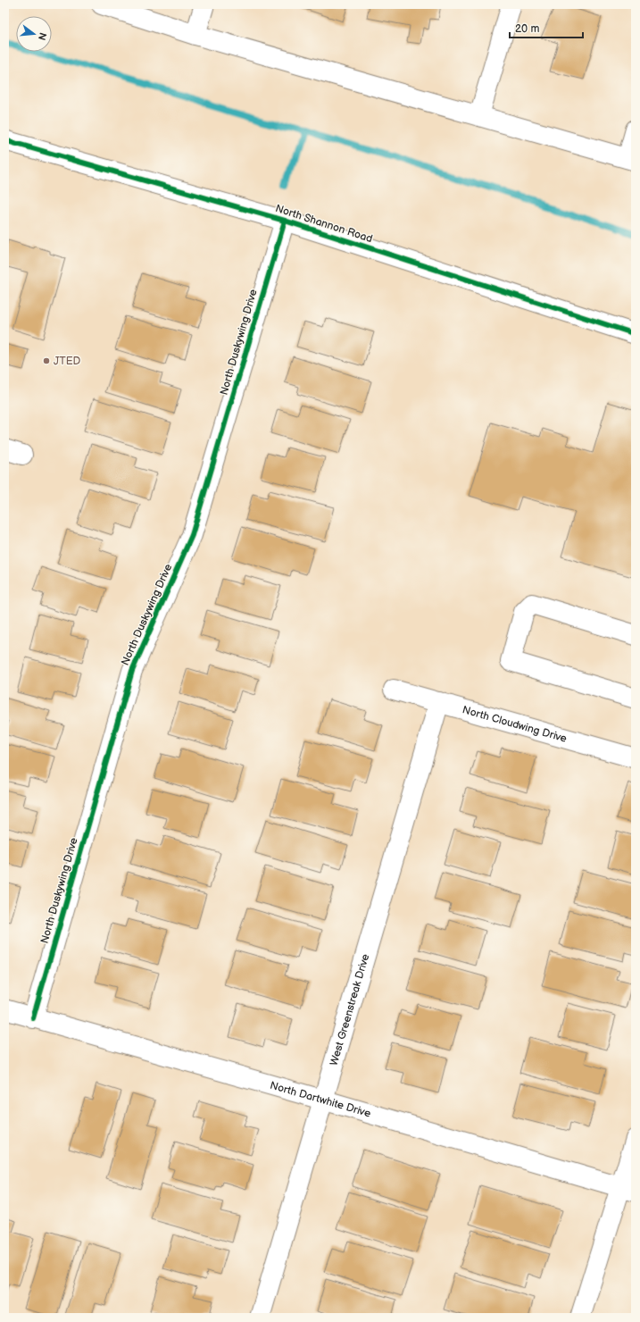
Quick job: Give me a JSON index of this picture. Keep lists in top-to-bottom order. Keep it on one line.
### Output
{"streets":{"street":["North Shannon Road","North Duskywing Drive","North Cloudwing Drive","West Greenstreak Drive","North Dartwhite Drive"]},"crossings":[["North Shannon Road","North Duskywing Drive"],["North Duskywing Drive","North Dartwhite Drive"],["North Cloudwing Drive","West Greenstreak Drive"],["West Greenstreak Drive","North Dartwhite Drive"]],"places":["JTED"],"scale_bar":"20 m","north":"right"}
